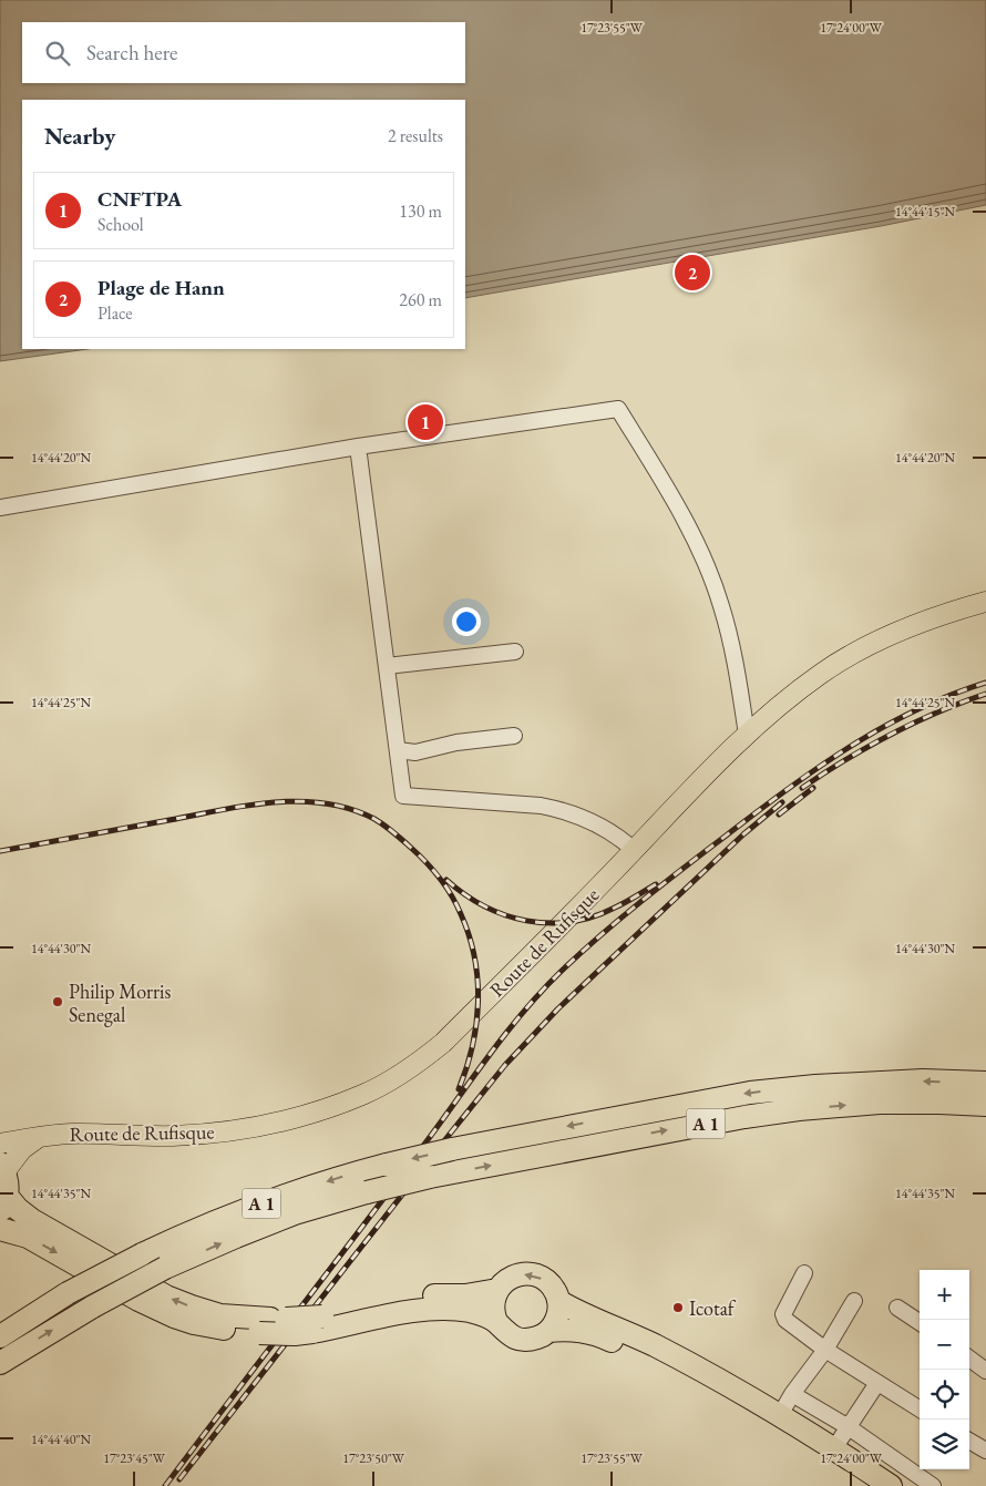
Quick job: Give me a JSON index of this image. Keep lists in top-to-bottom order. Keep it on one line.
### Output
{"streets":{"highway":["A 1"],"main road":["Route de Rufisque"]},"places":["Philip Morris Senegal","Icotaf"],"page":{"search":"Search here","heading":["Nearby","2 results"],"list":[{"mark":"1","name":"CNFTPA","note":"School","value":"130 m"},{"mark":"2","name":"Plage de Hann","note":"Place","value":"260 m"}],"pins":["2","1"],"map_buttons":["+","−"]},"coordinates":["17°23'55\"W","17°24'00\"W","14°44'15\"N","14°44'20\"N","14°44'25\"N","14°44'30\"N","14°44'35\"N","14°44'40\"N","17°23'45\"W","17°23'50\"W"]}
